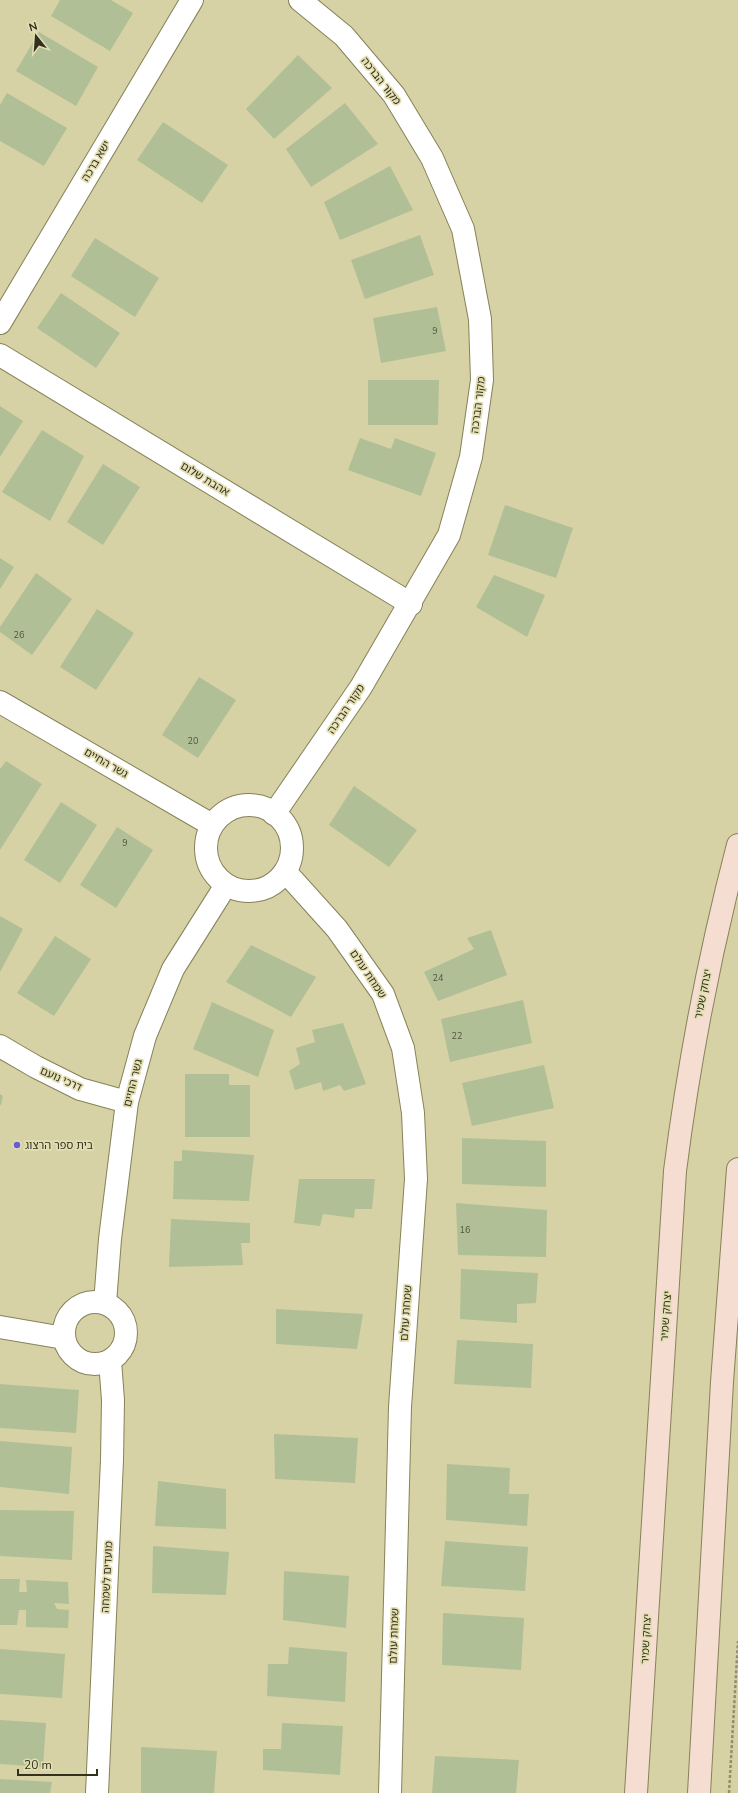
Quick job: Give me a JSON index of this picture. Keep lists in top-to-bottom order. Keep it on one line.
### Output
{"streets":{"main road":["יצחק שמיר"],"street":["מקור הברכה","ישא ברכה","אהבת שלום","גשר החיים","שמחת עולם","דרכי נועם","מועדים לשמחה"]},"crossings":[["מקור הברכה","אהבת שלום"],["מקור הברכה","גשר החיים"],["מקור הברכה","שמחת עולם"],["גשר החיים","שמחת עולם"],["גשר החיים","דרכי נועם"],["גשר החיים","מועדים לשמחה"]],"places":["בית ספר הרצוג"],"house_numbers":["9","26","20","9","24","22","16"],"scale_bar":"20 m","north":"top"}
